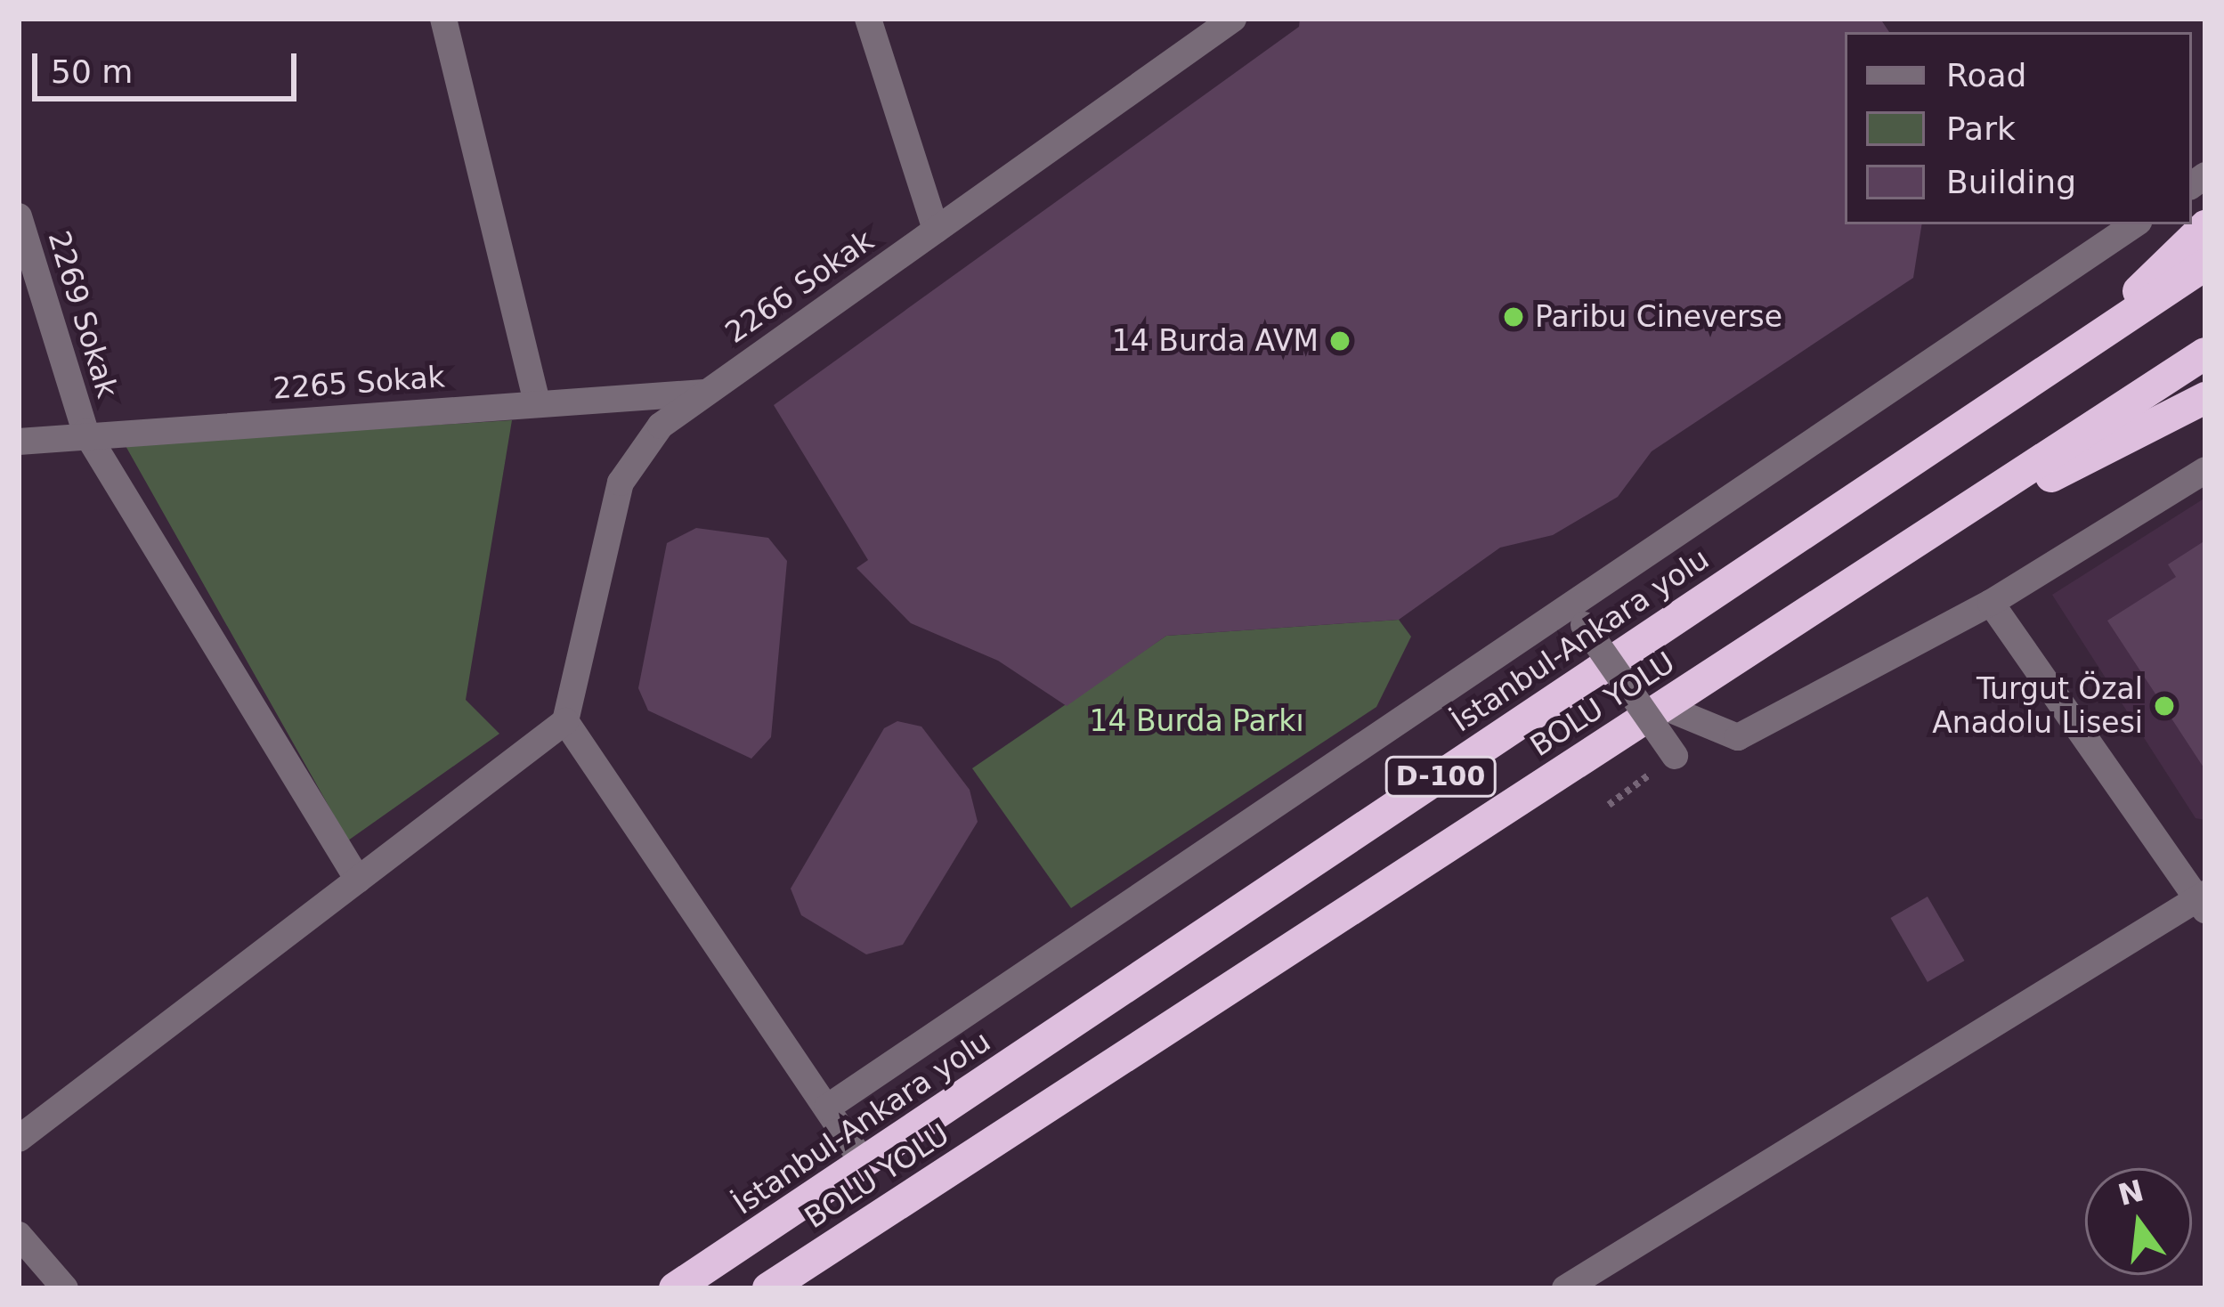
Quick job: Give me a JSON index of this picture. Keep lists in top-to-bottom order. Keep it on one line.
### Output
{"streets":{"highway":["İstanbul-Ankara yolu","BOLU YOLU","D-100"],"street":["2266 Sokak","2269 Sokak","2265 Sokak"]},"crossings":[["2266 Sokak","2265 Sokak"],["2269 Sokak","2265 Sokak"]],"parks":["14 Burda Parkı"],"places":["Paribu Cineverse","14 Burda AVM","Turgut Özal Anadolu Lisesi"],"legend":["Road","Park","Building"],"scale_bar":"50 m","north":"top"}
